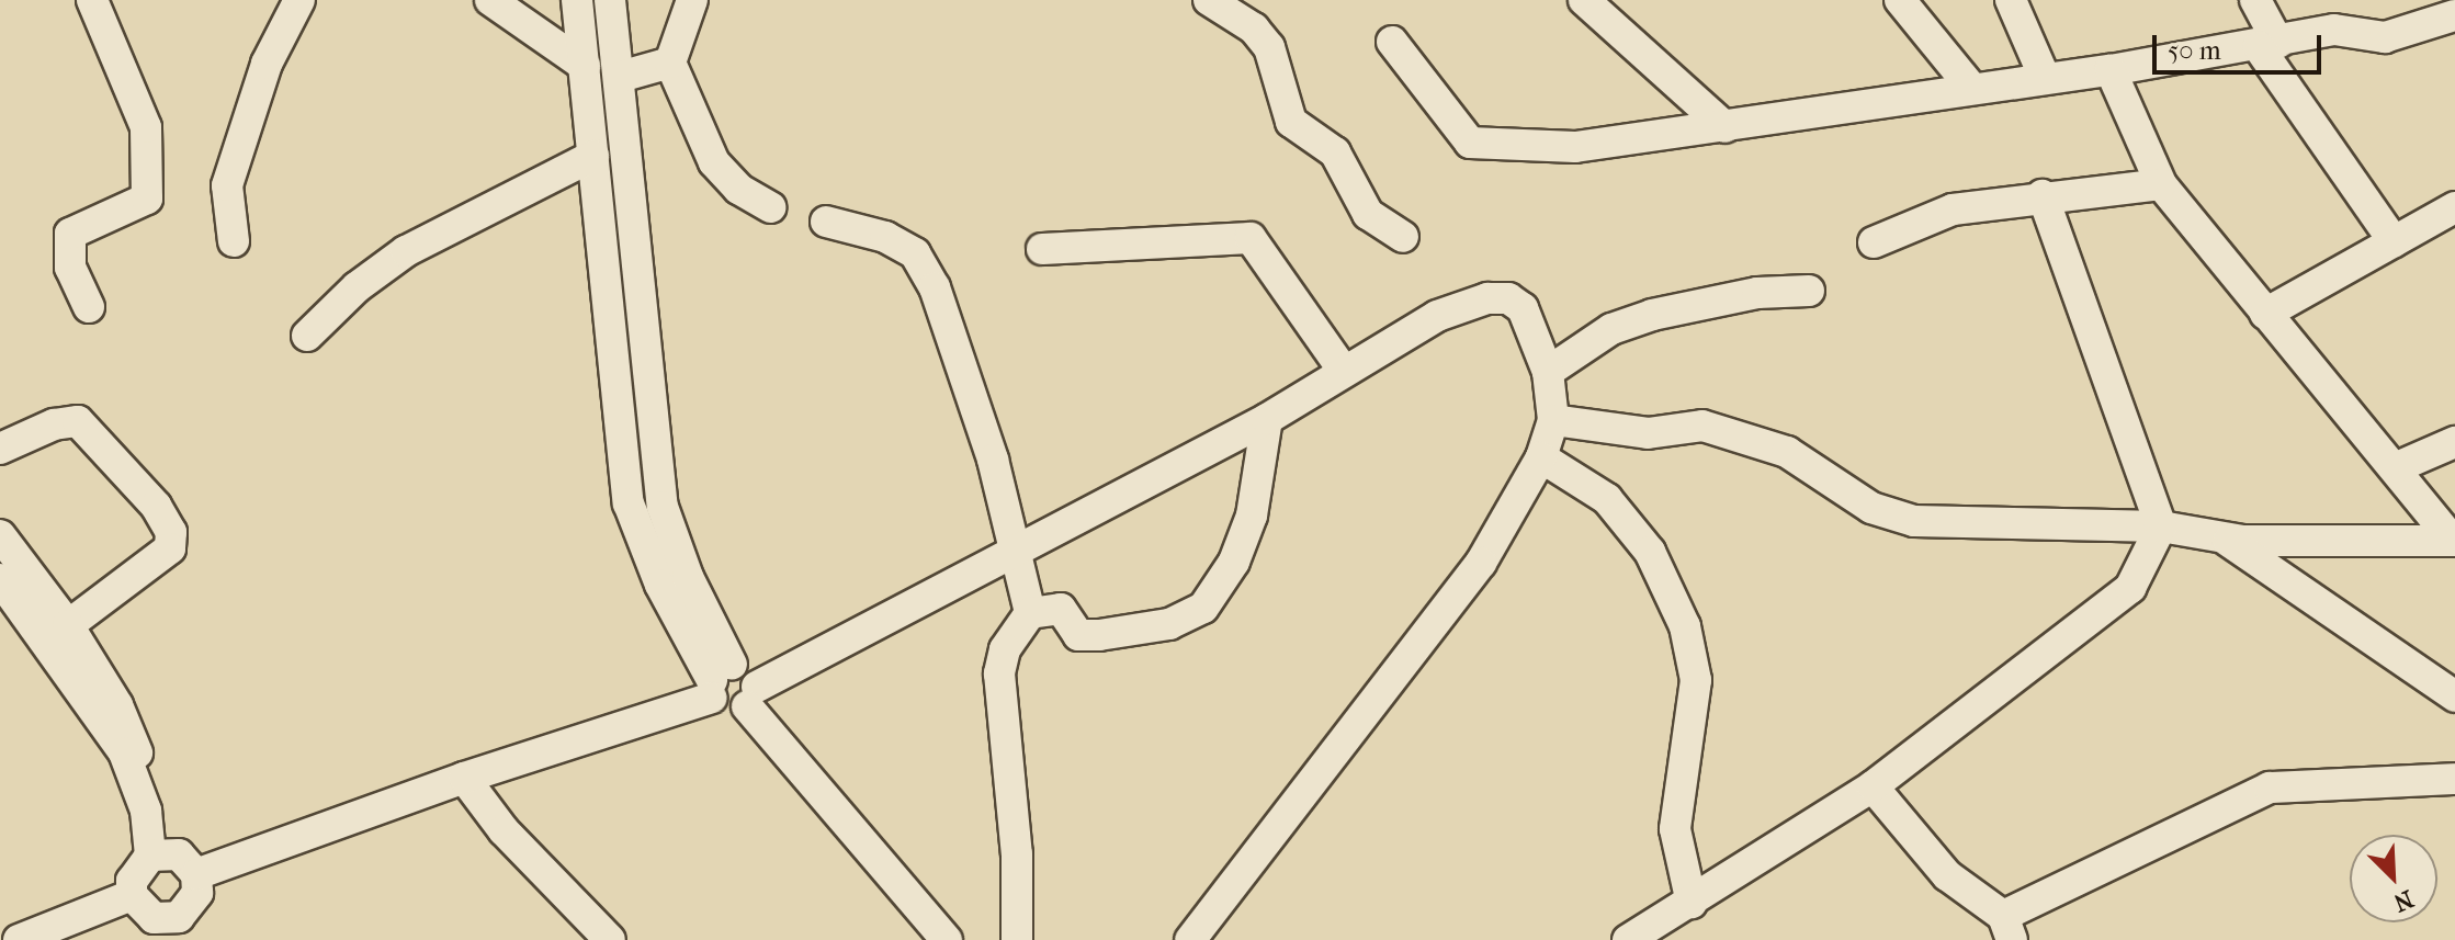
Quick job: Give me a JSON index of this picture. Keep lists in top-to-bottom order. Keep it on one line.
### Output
{"scale_bar":"50 m","north":"bottom right"}
